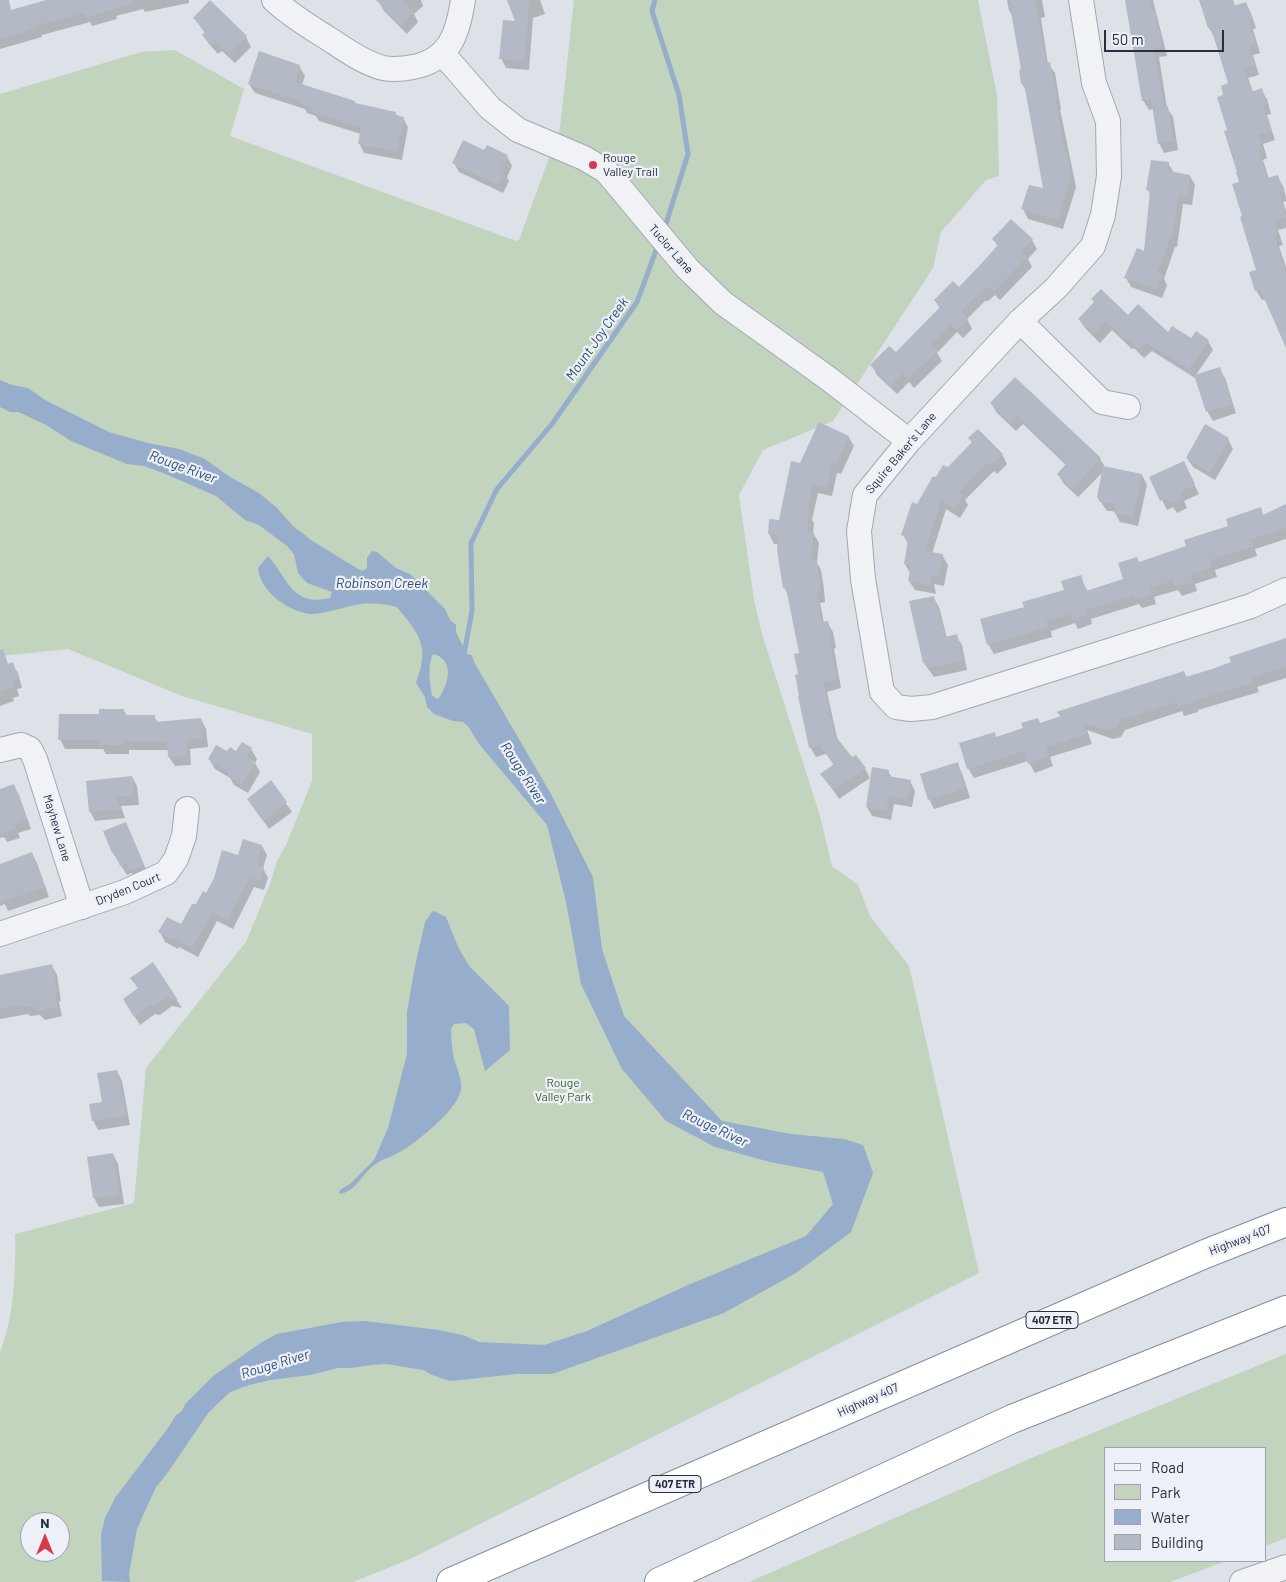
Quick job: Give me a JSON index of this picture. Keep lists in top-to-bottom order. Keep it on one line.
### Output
{"streets":{"highway":["Highway 407","407 ETR"],"street":["Tuclor Lane","Squire Baker's Lane","Mayhew Lane","Dryden Court"]},"crossings":[["Tuclor Lane","Squire Baker's Lane"],["Mayhew Lane","Dryden Court"]],"water":["Mount Joy Creek","Rouge River","Robinson Creek"],"parks":["Rouge Valley Park"],"places":["Rouge Valley Trail"],"legend":["Road","Park","Water","Building"],"scale_bar":"50 m","north":"top"}
